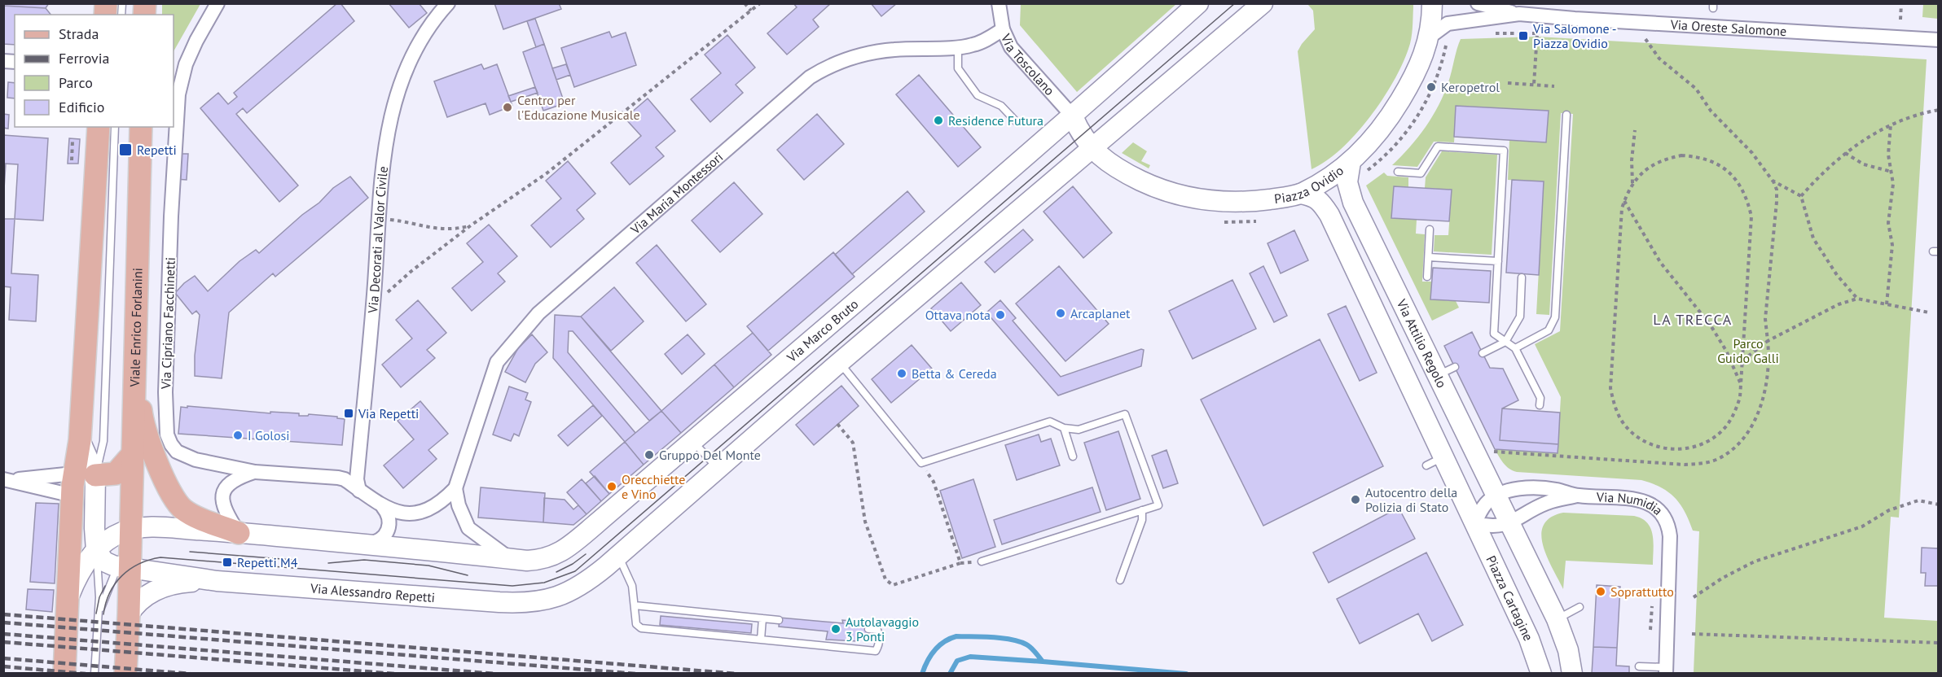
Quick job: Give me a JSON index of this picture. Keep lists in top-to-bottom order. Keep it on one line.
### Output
{"streets":{"main road":["Piazza Ovidio","Viale Enrico Forlanini","Via Marco Bruto","Via Attilio Regolo","Via Alessandro Repetti","Piazza Cartagine"],"street":["Via Oreste Salomone","Via Toscolano","Via Maria Montessori","Via Decorati al Valor Civile","Via Cipriano Facchinetti","Via Numidia"]},"crossings":[["Via Oreste Salomone","Piazza Ovidio"],["Via Toscolano","Piazza Ovidio"],["Via Toscolano","Via Maria Montessori"],["Via Toscolano","Via Marco Bruto"],["Piazza Ovidio","Via Marco Bruto"],["Piazza Ovidio","Via Attilio Regolo"],["Via Decorati al Valor Civile","Via Cipriano Facchinetti"],["Viale Enrico Forlanini","Via Alessandro Repetti"],["Via Attilio Regolo","Via Numidia"],["Via Numidia","Piazza Cartagine"]],"districts":["LA TRECCA"],"parks":["Parco Guido Galli"],"places":{"transit":["Via Salomone - Piazza Ovidio","Repetti","Via Repetti","Repetti M4"],"other":["Keropetrol","Centro per l'Educazione Musicale","Residence Futura","Arcaplanet","Ottava nota","Betta & Cereda","I Golosi","Gruppo Del Monte","Orecchiette e Vino","Autocentro della Polizia di Stato","Soprattutto","Autolavaggio 3 Ponti"]},"legend":["Strada","Ferrovia","Parco","Edificio"]}
